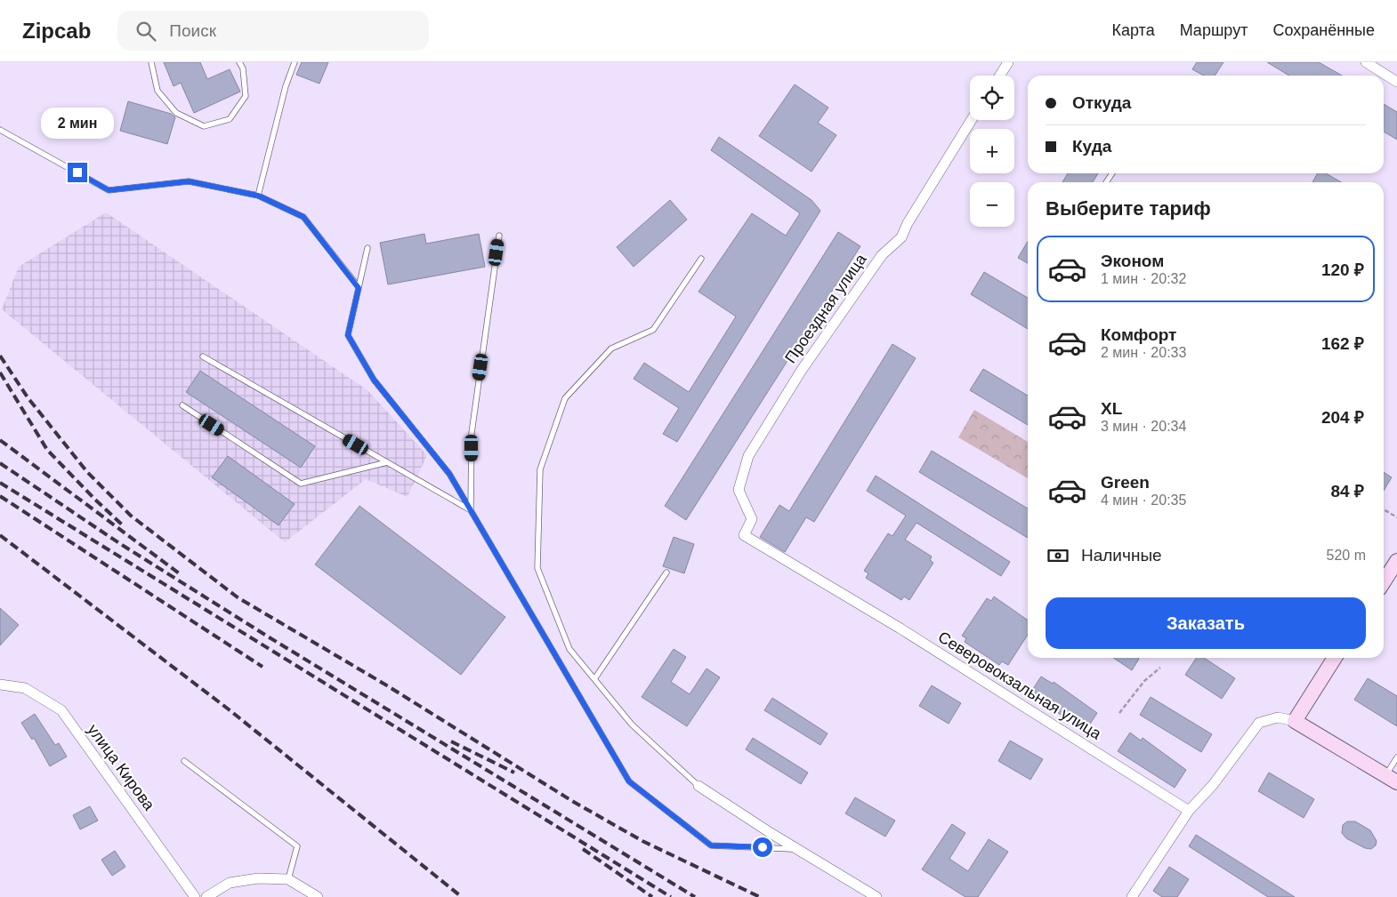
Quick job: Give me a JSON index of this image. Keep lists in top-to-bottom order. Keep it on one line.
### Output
{"streets":{"street":["Проездная улица","Северовокзальная улица","улица Кирова"]},"crossings":[["Проездная улица","Северовокзальная улица"]],"page":{"header":"Zipcab","search":"Поиск","nav":["Карта","Маршрут","Сохранённые"],"map_buttons":["+","−"],"banner":["Откуда","Куда"],"bubble":"2 мин","heading":"Выберите тариф","list":[{"name":"Эконом","note":"1 мин · 20:32","value":"120 ₽"},{"name":"Комфорт","note":"2 мин · 20:33","value":"162 ₽"},{"name":"XL","note":"3 мин · 20:34","value":"204 ₽"},{"name":"Green","note":"4 мин · 20:35","value":"84 ₽"}],"pay":["Наличные","520 m"],"buttons":"Заказать"}}
